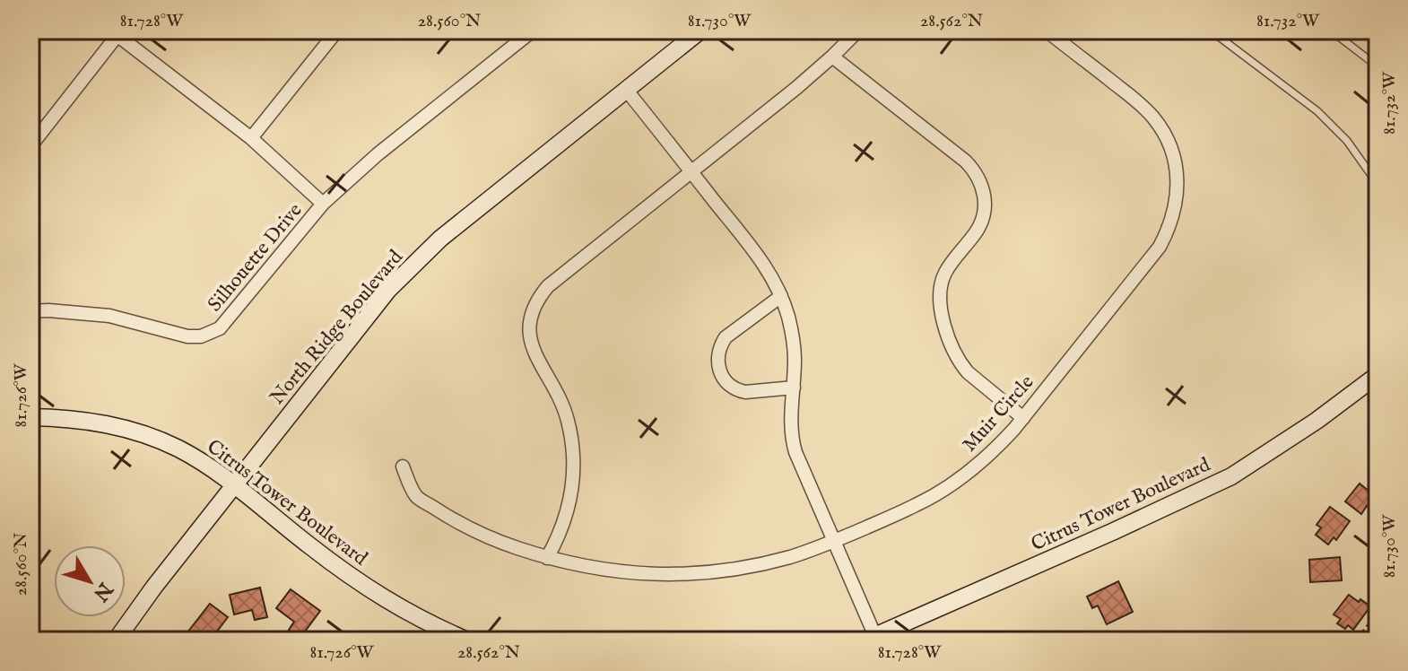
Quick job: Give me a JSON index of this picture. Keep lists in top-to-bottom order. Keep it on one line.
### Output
{"streets":{"main road":["North Ridge Boulevard","Citrus Tower Boulevard"],"street":["Silhouette Drive","Muir Circle"]},"crossings":[["North Ridge Boulevard","Citrus Tower Boulevard"]],"north":"bottom right","coordinates":["81.728°W","28.560°N","81.730°W","28.562°N","81.732°W","81.726°W"]}
